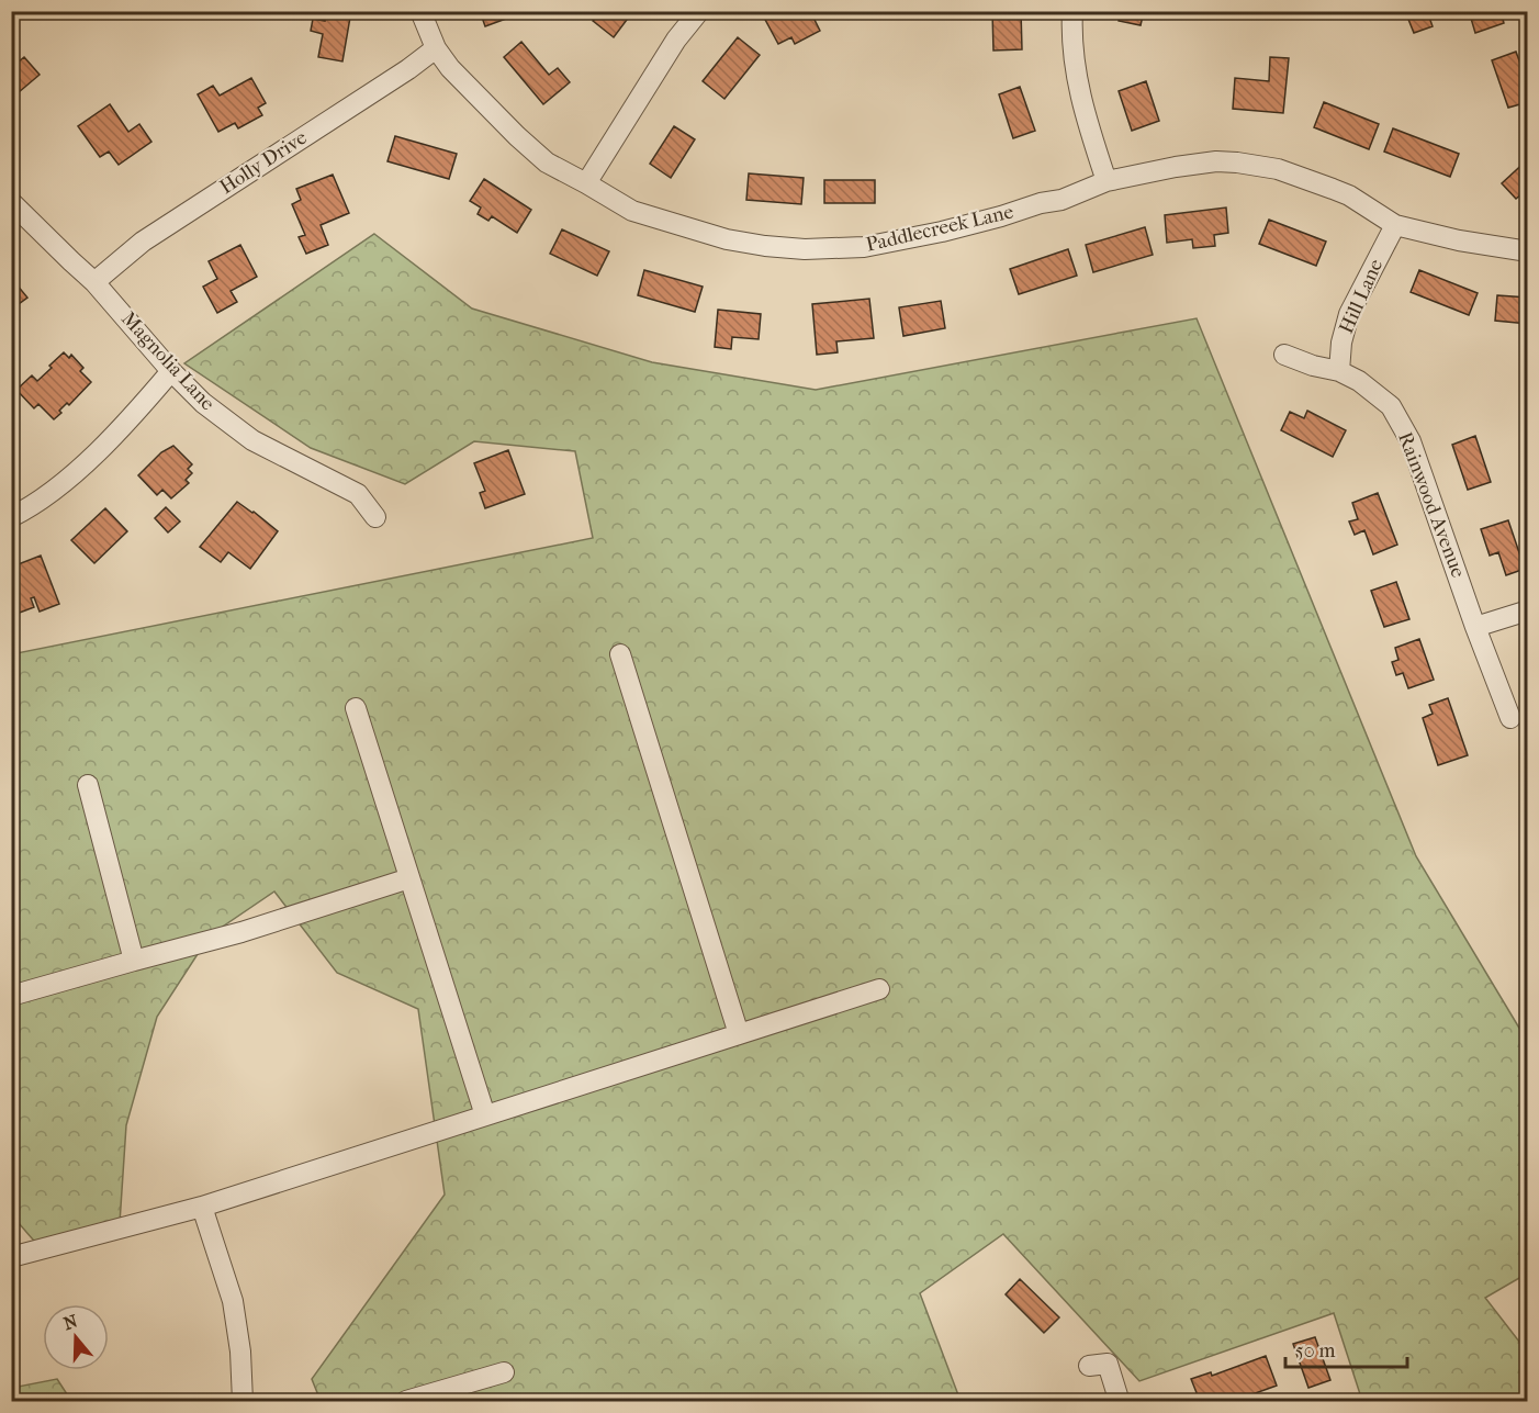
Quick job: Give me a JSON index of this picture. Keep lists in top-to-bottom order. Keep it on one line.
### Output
{"streets":{"street":["Holly Drive","Paddlecreek Lane","Hill Lane","Magnolia Lane","Rainwood Avenue"]},"crossings":[["Holly Drive","Paddlecreek Lane"],["Holly Drive","Magnolia Lane"],["Paddlecreek Lane","Hill Lane"],["Hill Lane","Rainwood Avenue"]],"scale_bar":"50 m","north":"top"}
